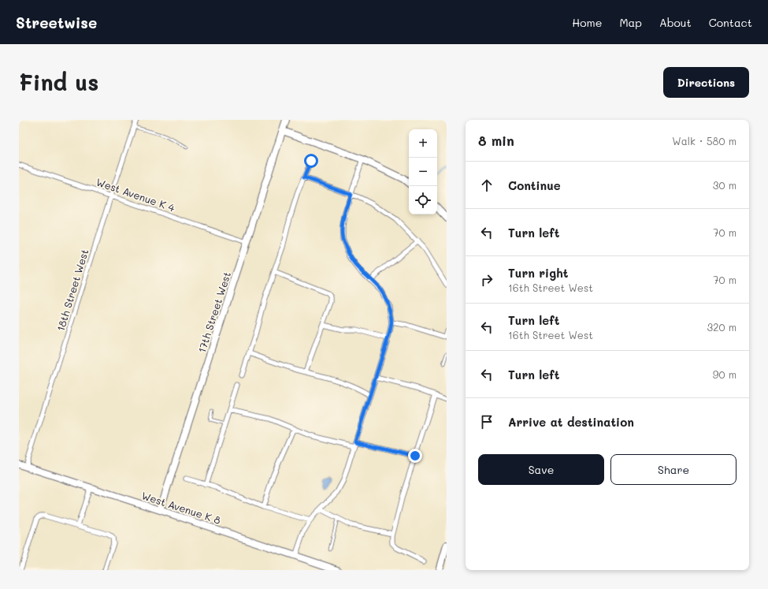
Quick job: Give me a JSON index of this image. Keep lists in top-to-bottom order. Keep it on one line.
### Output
{"streets":{"street":["West Avenue K 4","18th Street West","17th Street West","West Avenue K 8"]},"crossings":[["West Avenue K 4","18th Street West"],["West Avenue K 4","17th Street West"],["18th Street West","West Avenue K 8"],["17th Street West","West Avenue K 8"]],"page":{"header":"Streetwise","nav":["Home","Map","About","Contact"],"buttons":["Directions",["Save","Share"]],"title":"Find us","heading":["8 min","Walk · 580 m"],"map_buttons":["+","−"],"list":[["Continue","30 m"],["Turn left","70 m"],["Turn right","16th Street West","70 m"],["Turn left","16th Street West","320 m"],["Turn left","90 m"],"Arrive at destination"]}}
